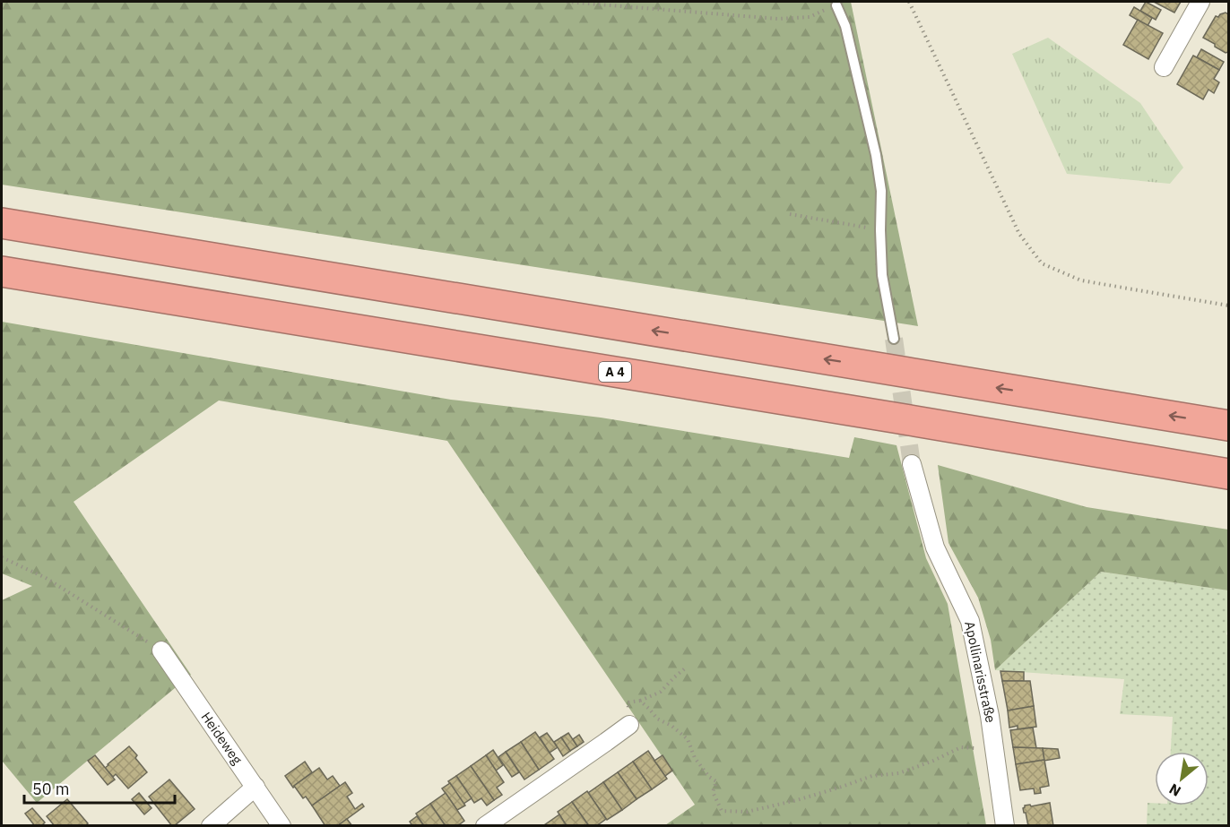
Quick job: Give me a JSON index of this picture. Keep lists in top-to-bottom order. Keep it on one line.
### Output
{"streets":{"highway":["A 4"],"street":["Apollinarisstraße","Heideweg"]},"scale_bar":"50 m","north":"bottom left"}
